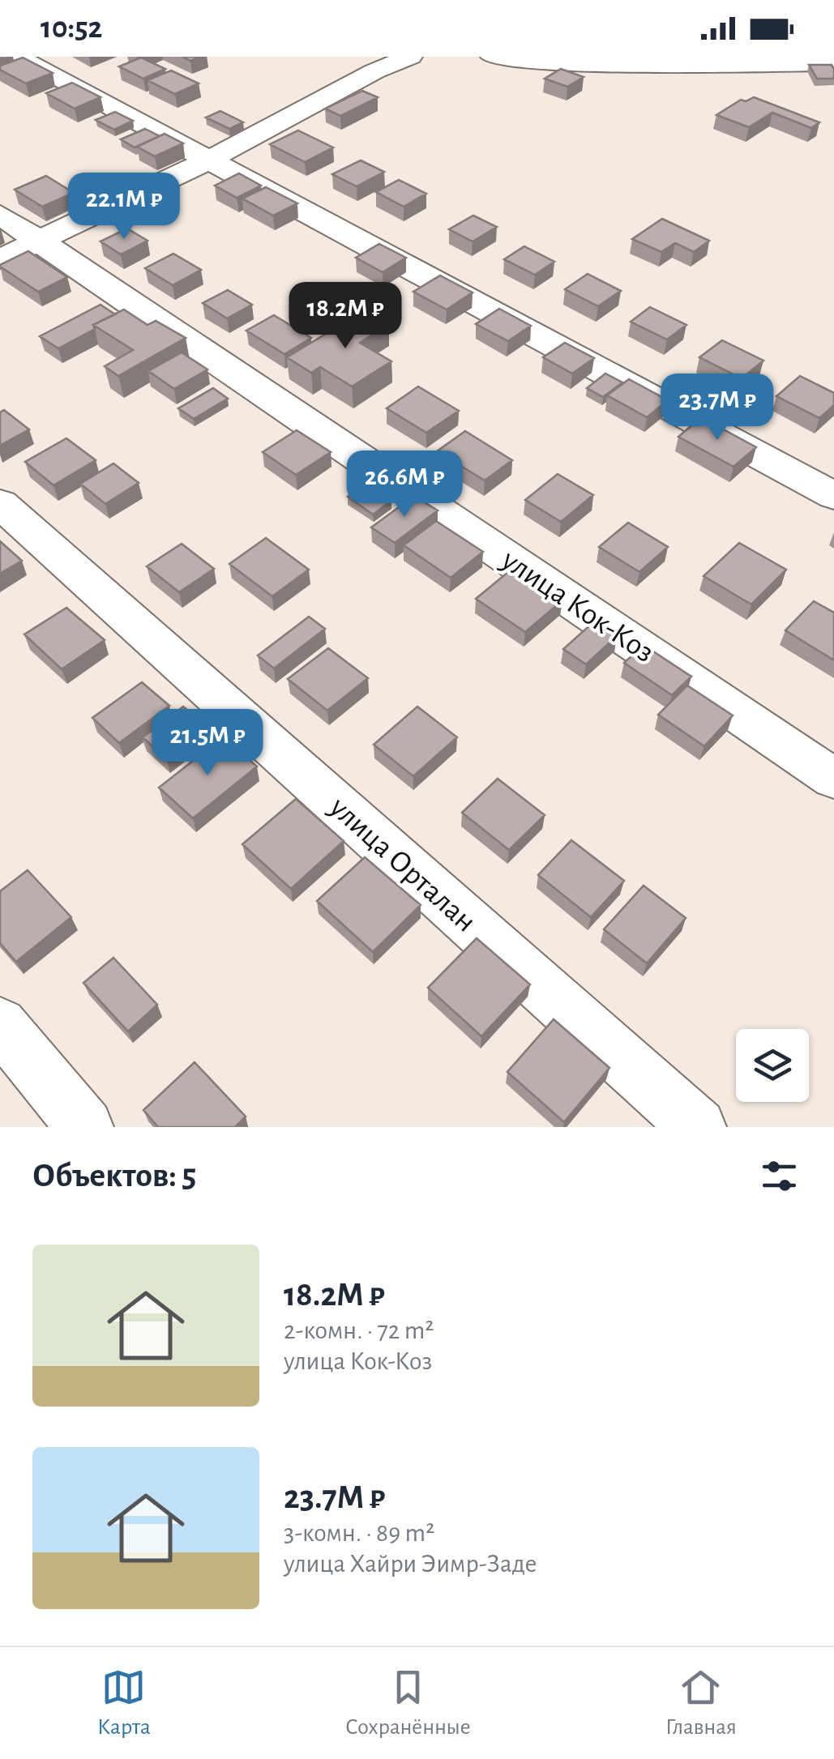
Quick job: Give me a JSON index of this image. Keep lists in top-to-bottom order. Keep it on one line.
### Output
{"streets":{"street":["улица Кок-Коз","улица Орталан"]},"page":{"status":"10:52","price":["22.1M ₽","18.2M ₽","23.7M ₽","26.6M ₽","21.5M ₽"],"heading":"Объектов: 5","list":[{"name":"18.2M ₽","note":"2-комн. · 72 m² · улица Кок-Коз"},{"name":"23.7M ₽","note":"3-комн. · 89 m² · улица Хайри Эимр-Заде"}],"tabs":["Карта","Сохранённые","Главная"]}}
